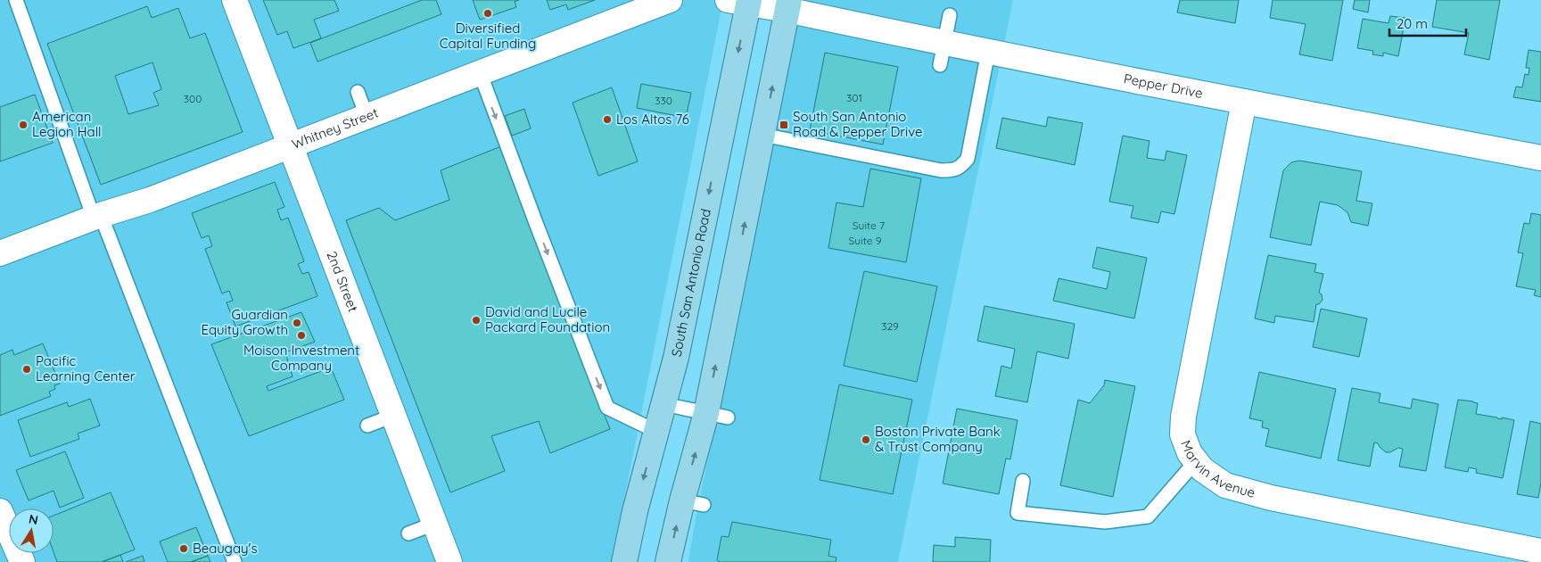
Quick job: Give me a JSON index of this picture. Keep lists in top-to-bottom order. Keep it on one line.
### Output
{"streets":{"main road":["South San Antonio Road"],"street":["Pepper Drive","Whitney Street","2nd Street","Marvin Avenue"]},"crossings":[["Pepper Drive","Marvin Avenue"],["Whitney Street","2nd Street"]],"places":{"other":["Diversified Capital Funding","Los Altos 76","American Legion Hall","David and Lucile Packard Foundation","Guardian Equity Growth","Moison Investment Company","Pacific Learning Center","Boston Private Bank & Trust Company","Beaugay's"],"transit":["South San Antonio Road & Pepper Drive"]},"house_numbers":["301","300","330","Suite 7","Suite 9","329"],"scale_bar":"20 m","north":"top"}
